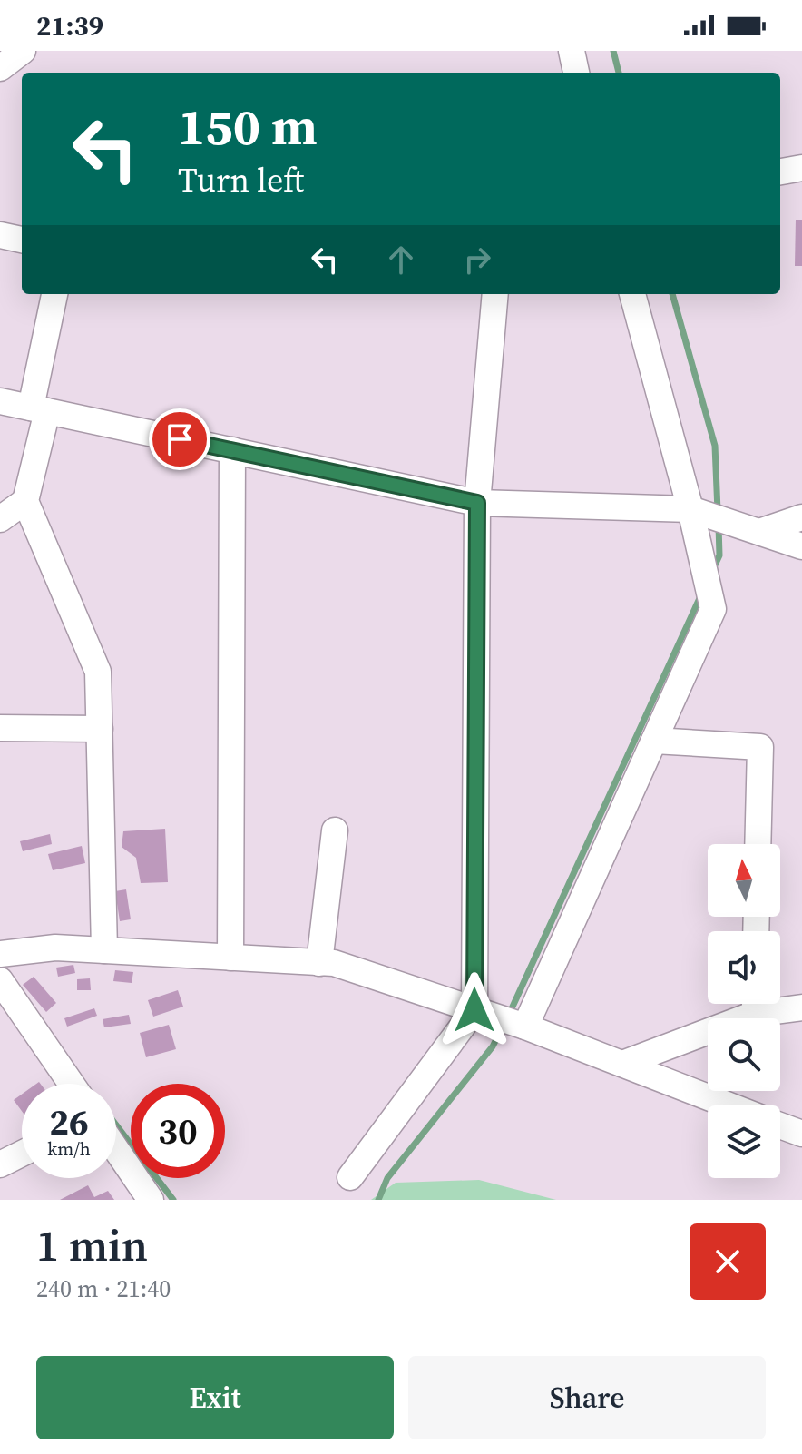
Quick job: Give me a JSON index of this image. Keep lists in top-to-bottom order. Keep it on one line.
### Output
{"north":"top","page":{"status":"21:39","turn":["150 m","Turn left"],"speed":"26 km/h","limit":"30","heading":["1 min","240 m · 21:40"],"buttons":["Exit","Share"]}}
